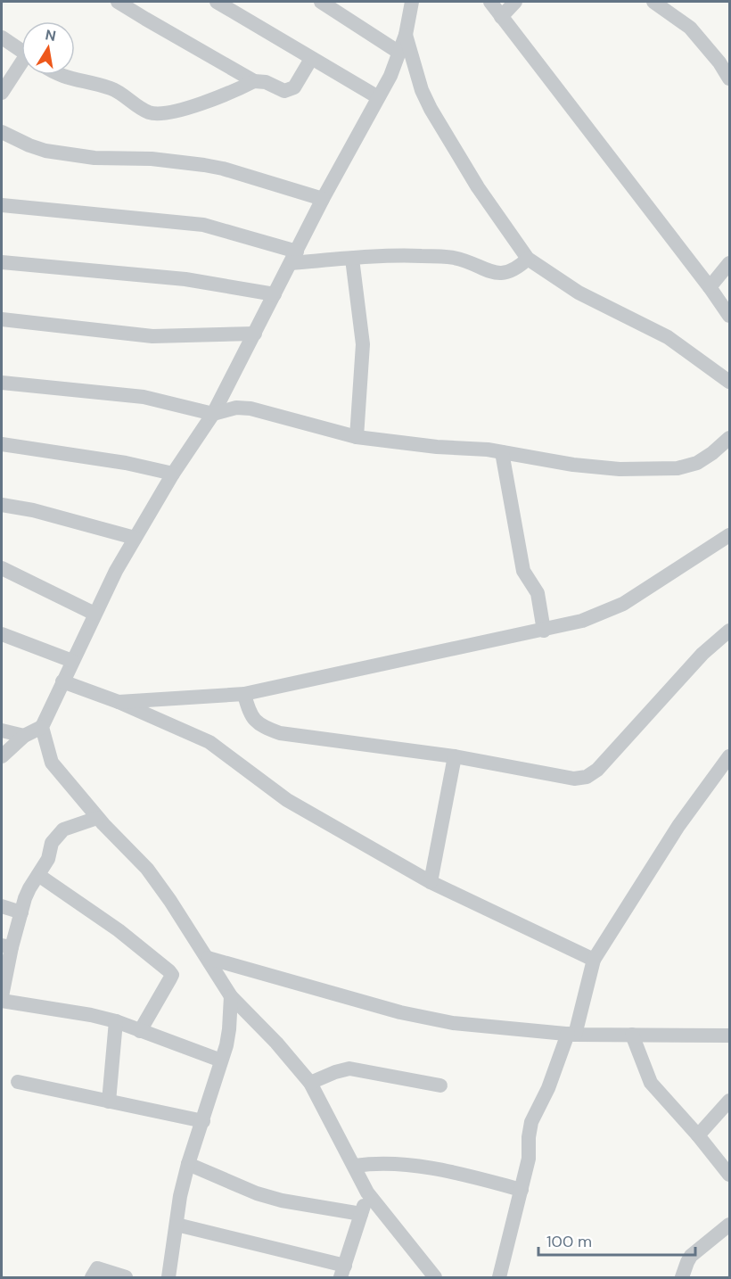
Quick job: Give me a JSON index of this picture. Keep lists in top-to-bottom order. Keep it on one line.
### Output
{"scale_bar":"100 m","north":"top"}
